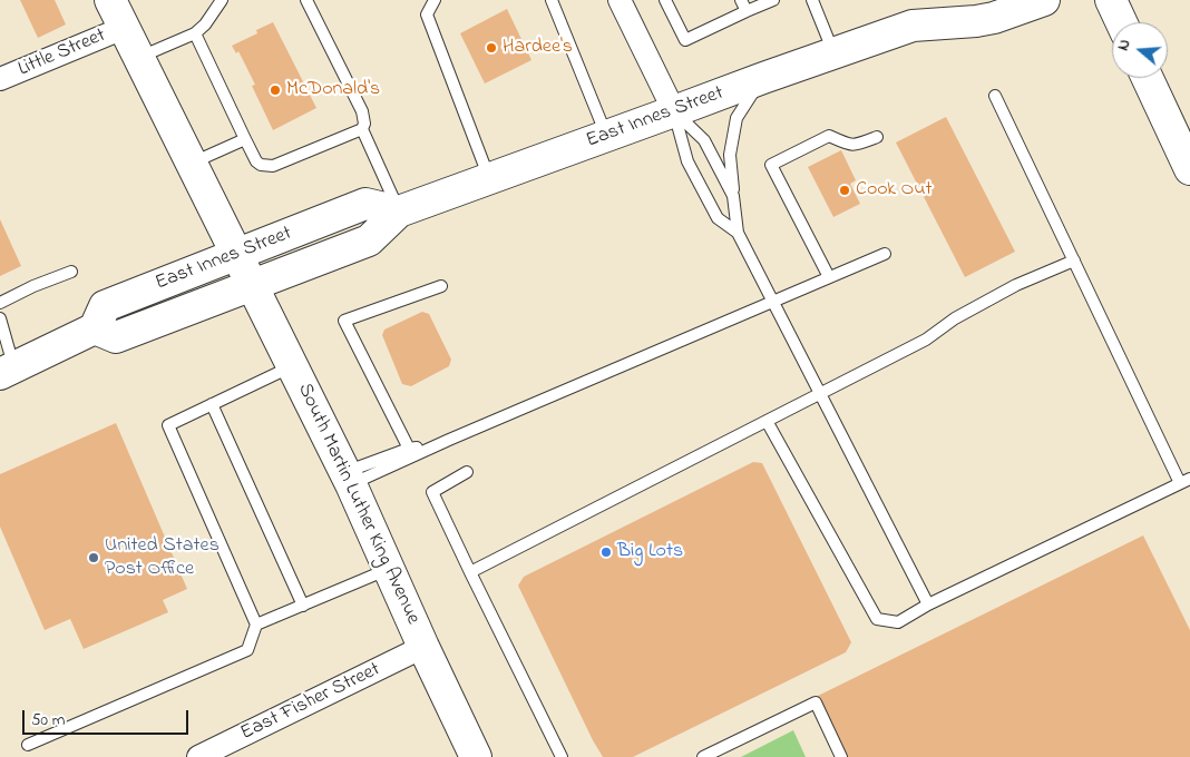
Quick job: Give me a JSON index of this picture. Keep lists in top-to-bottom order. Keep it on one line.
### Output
{"streets":{"main road":["East Innes Street","South Martin Luther King Avenue"],"street":["Little Street","East Fisher Street"]},"crossings":[["Little Street","South Martin Luther King Avenue"],["East Innes Street","South Martin Luther King Avenue"],["South Martin Luther King Avenue","East Fisher Street"]],"places":["Hardee's","McDonald's","Cook Out","Big Lots","United States Post Office"],"scale_bar":"50 m","north":"left"}
